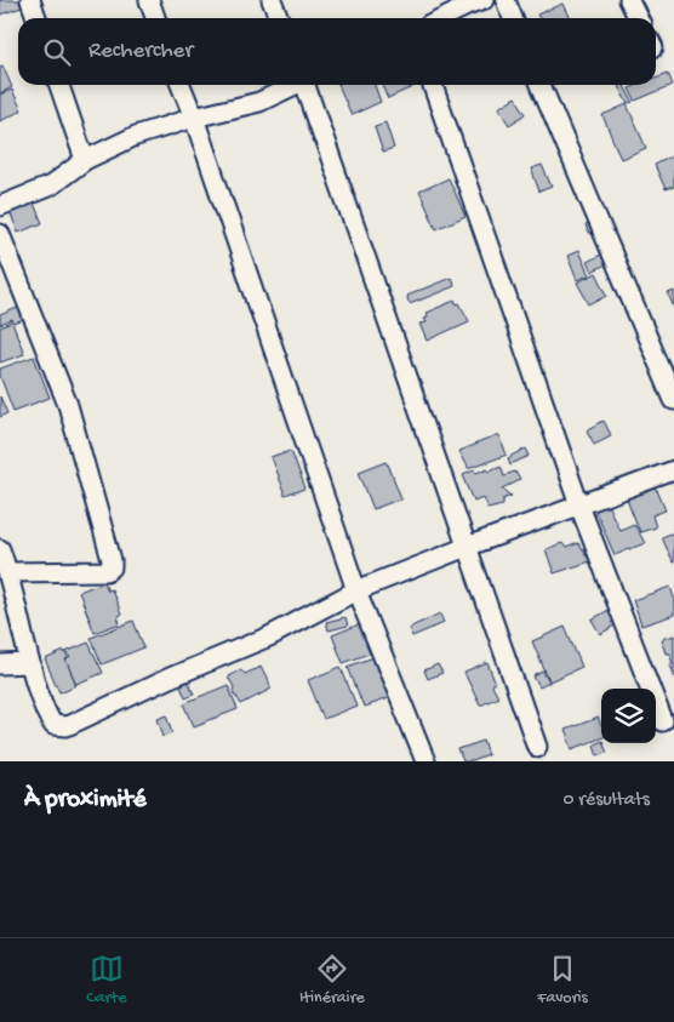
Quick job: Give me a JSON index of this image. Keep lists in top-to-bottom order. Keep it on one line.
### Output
{"page":{"search":"Rechercher","heading":["À proximité","0 résultats"],"nav":["Carte","Itinéraire","Favoris"]}}
